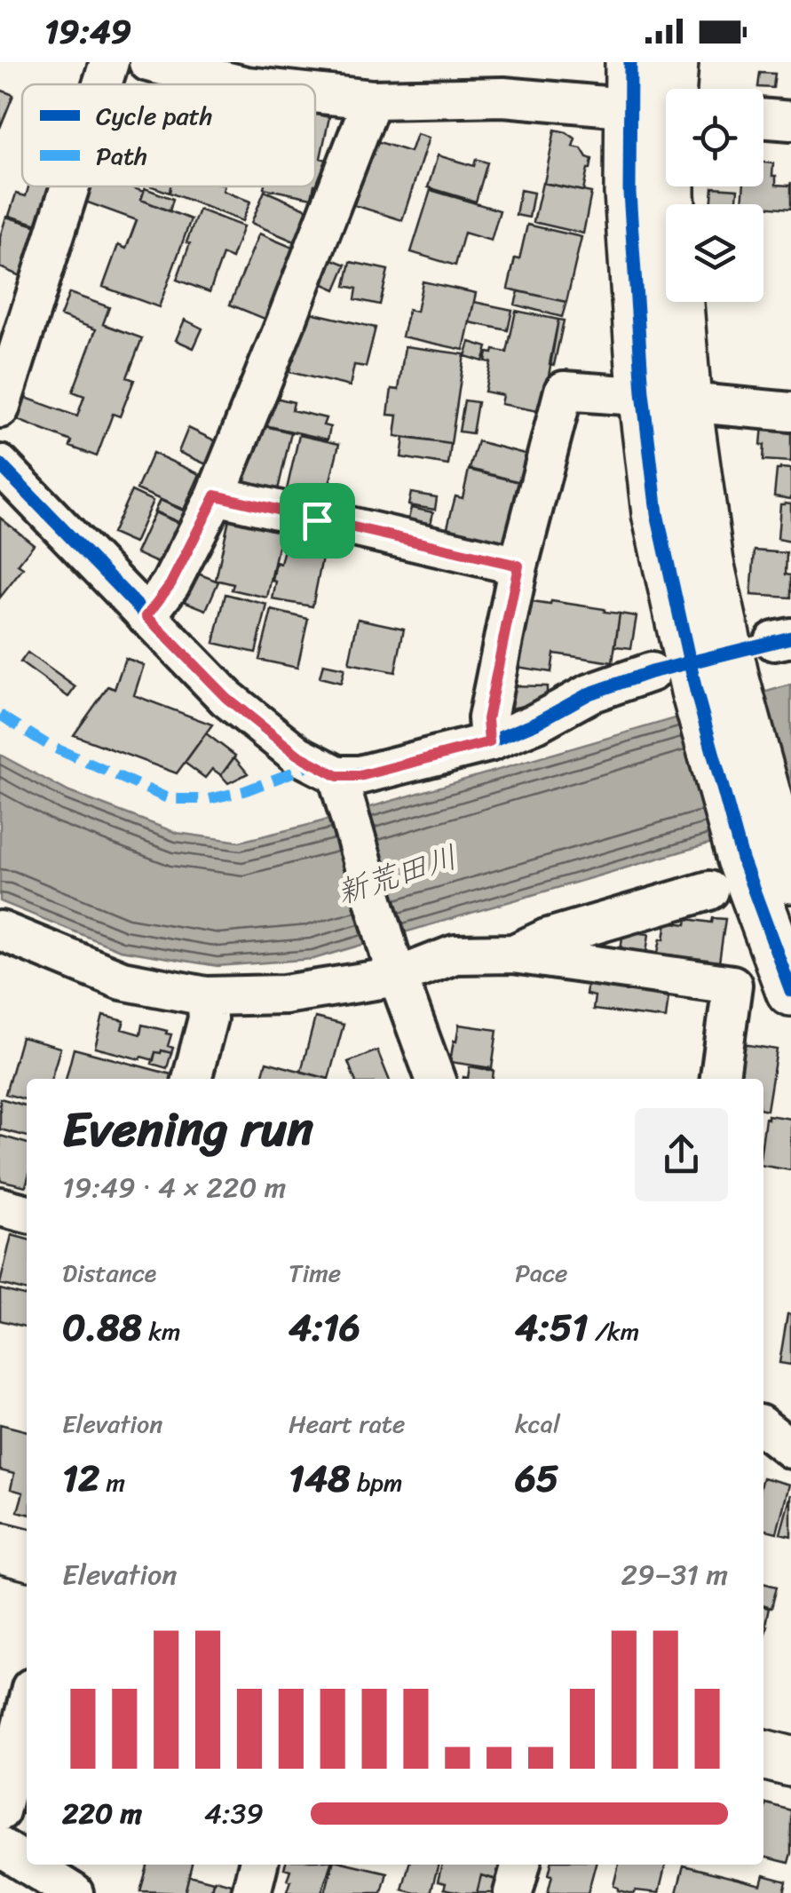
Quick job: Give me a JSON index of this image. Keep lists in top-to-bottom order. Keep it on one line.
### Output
{"water":["新荒田川"],"legend":["Cycle path","Path"],"page":{"status":"19:49","heading":["Evening run","19:49 · 4 × 220 m"],"stats":[["Distance","0.88 km"],["Time","4:16"],["Pace","4:51 /km"],["Elevation","12 m"],["Heart rate","148 bpm"],["kcal","65"]],"chart":["Elevation","29–31 m"],"list":[{"name":"220 m","note":"4:39"}]}}
